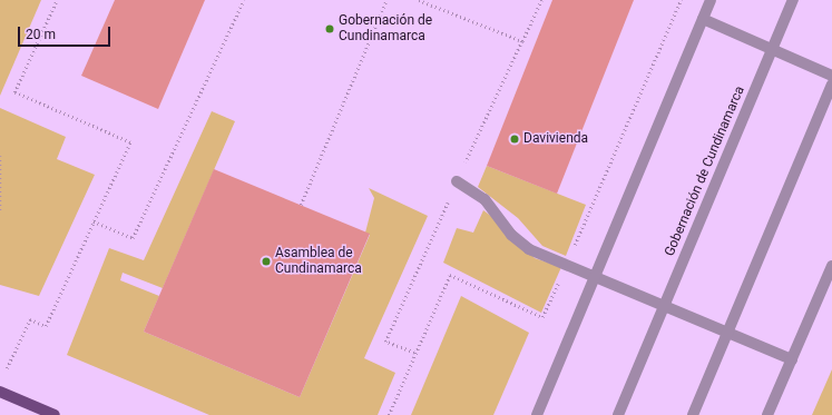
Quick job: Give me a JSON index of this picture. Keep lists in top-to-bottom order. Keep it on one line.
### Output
{"streets":{"lane":["Gobernación de Cundinamarca"]},"places":["Gobernación de Cundinamarca","Davivienda","Asamblea de Cundinamarca"],"scale_bar":"20 m"}
